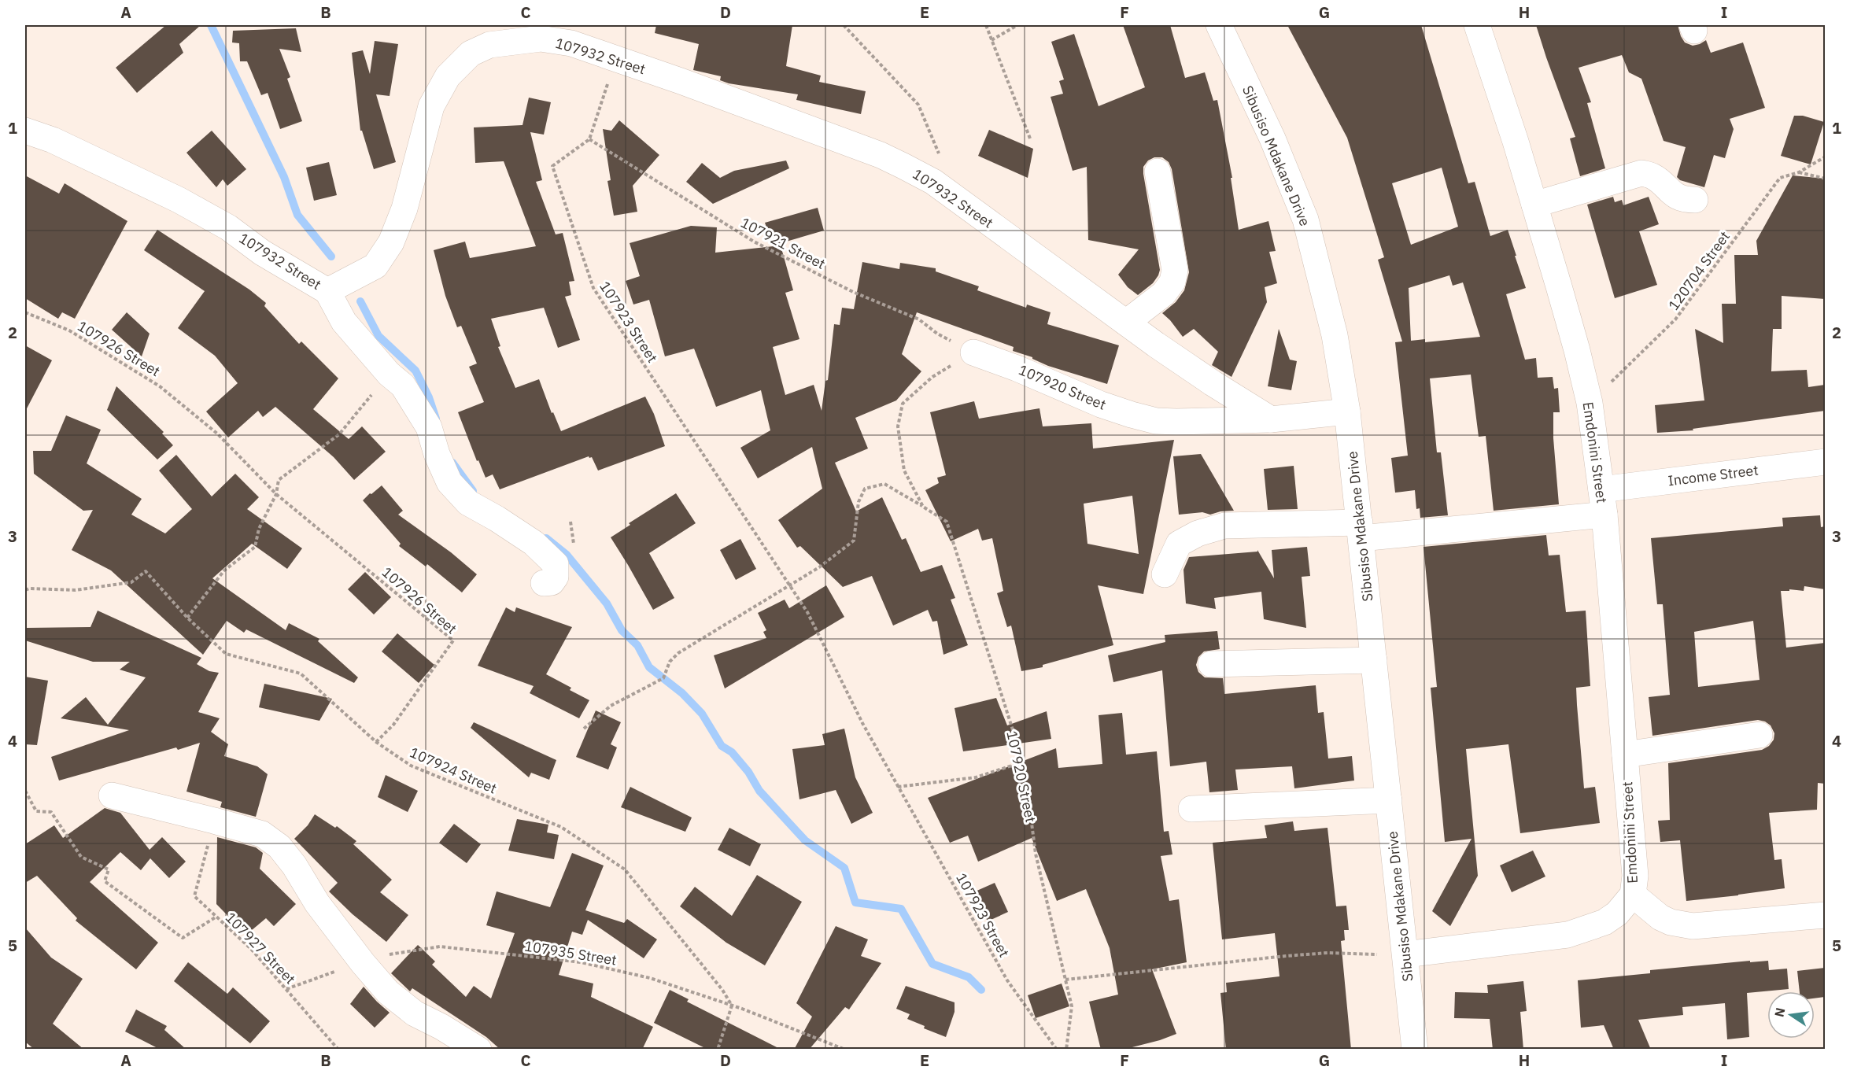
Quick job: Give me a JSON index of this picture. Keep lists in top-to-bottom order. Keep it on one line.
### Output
{"streets":{"street":["107932 Street","Sibusiso Mdakane Drive","107920 Street","Emdonini Street","Income Street"],"path":["107921 Street","120704 Street","107923 Street","107926 Street","107924 Street","107927 Street","107935 Street"]},"crossings":[["107932 Street","107920 Street"],["Sibusiso Mdakane Drive","107920 Street"],["Sibusiso Mdakane Drive","Emdonini Street"],["107921 Street","107923 Street"],["107921 Street","107920 Street"],["120704 Street","Emdonini Street"],["107923 Street","107920 Street"],["107926 Street","107924 Street"],["Emdonini Street","Income Street"],["107924 Street","107935 Street"],["107927 Street","107935 Street"]],"north":"left","grid":{"columns":["A","B","C","D","E","F","G","H","I"],"rows":["1","2","3","4","5"]}}
